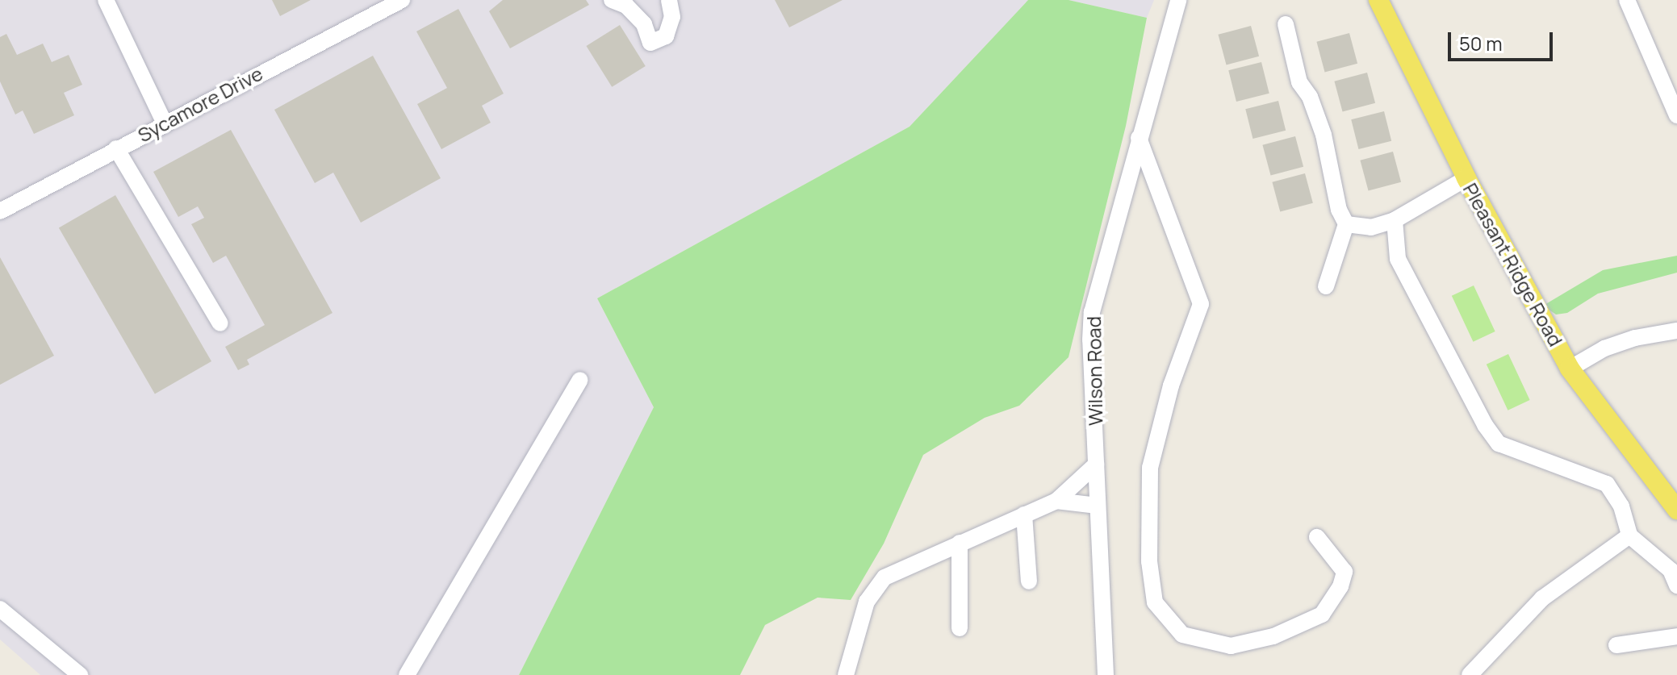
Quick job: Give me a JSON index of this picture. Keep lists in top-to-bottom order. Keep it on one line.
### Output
{"streets":{"main road":["Pleasant Ridge Road"],"street":["Sycamore Drive","Wilson Road"]},"scale_bar":"50 m"}
